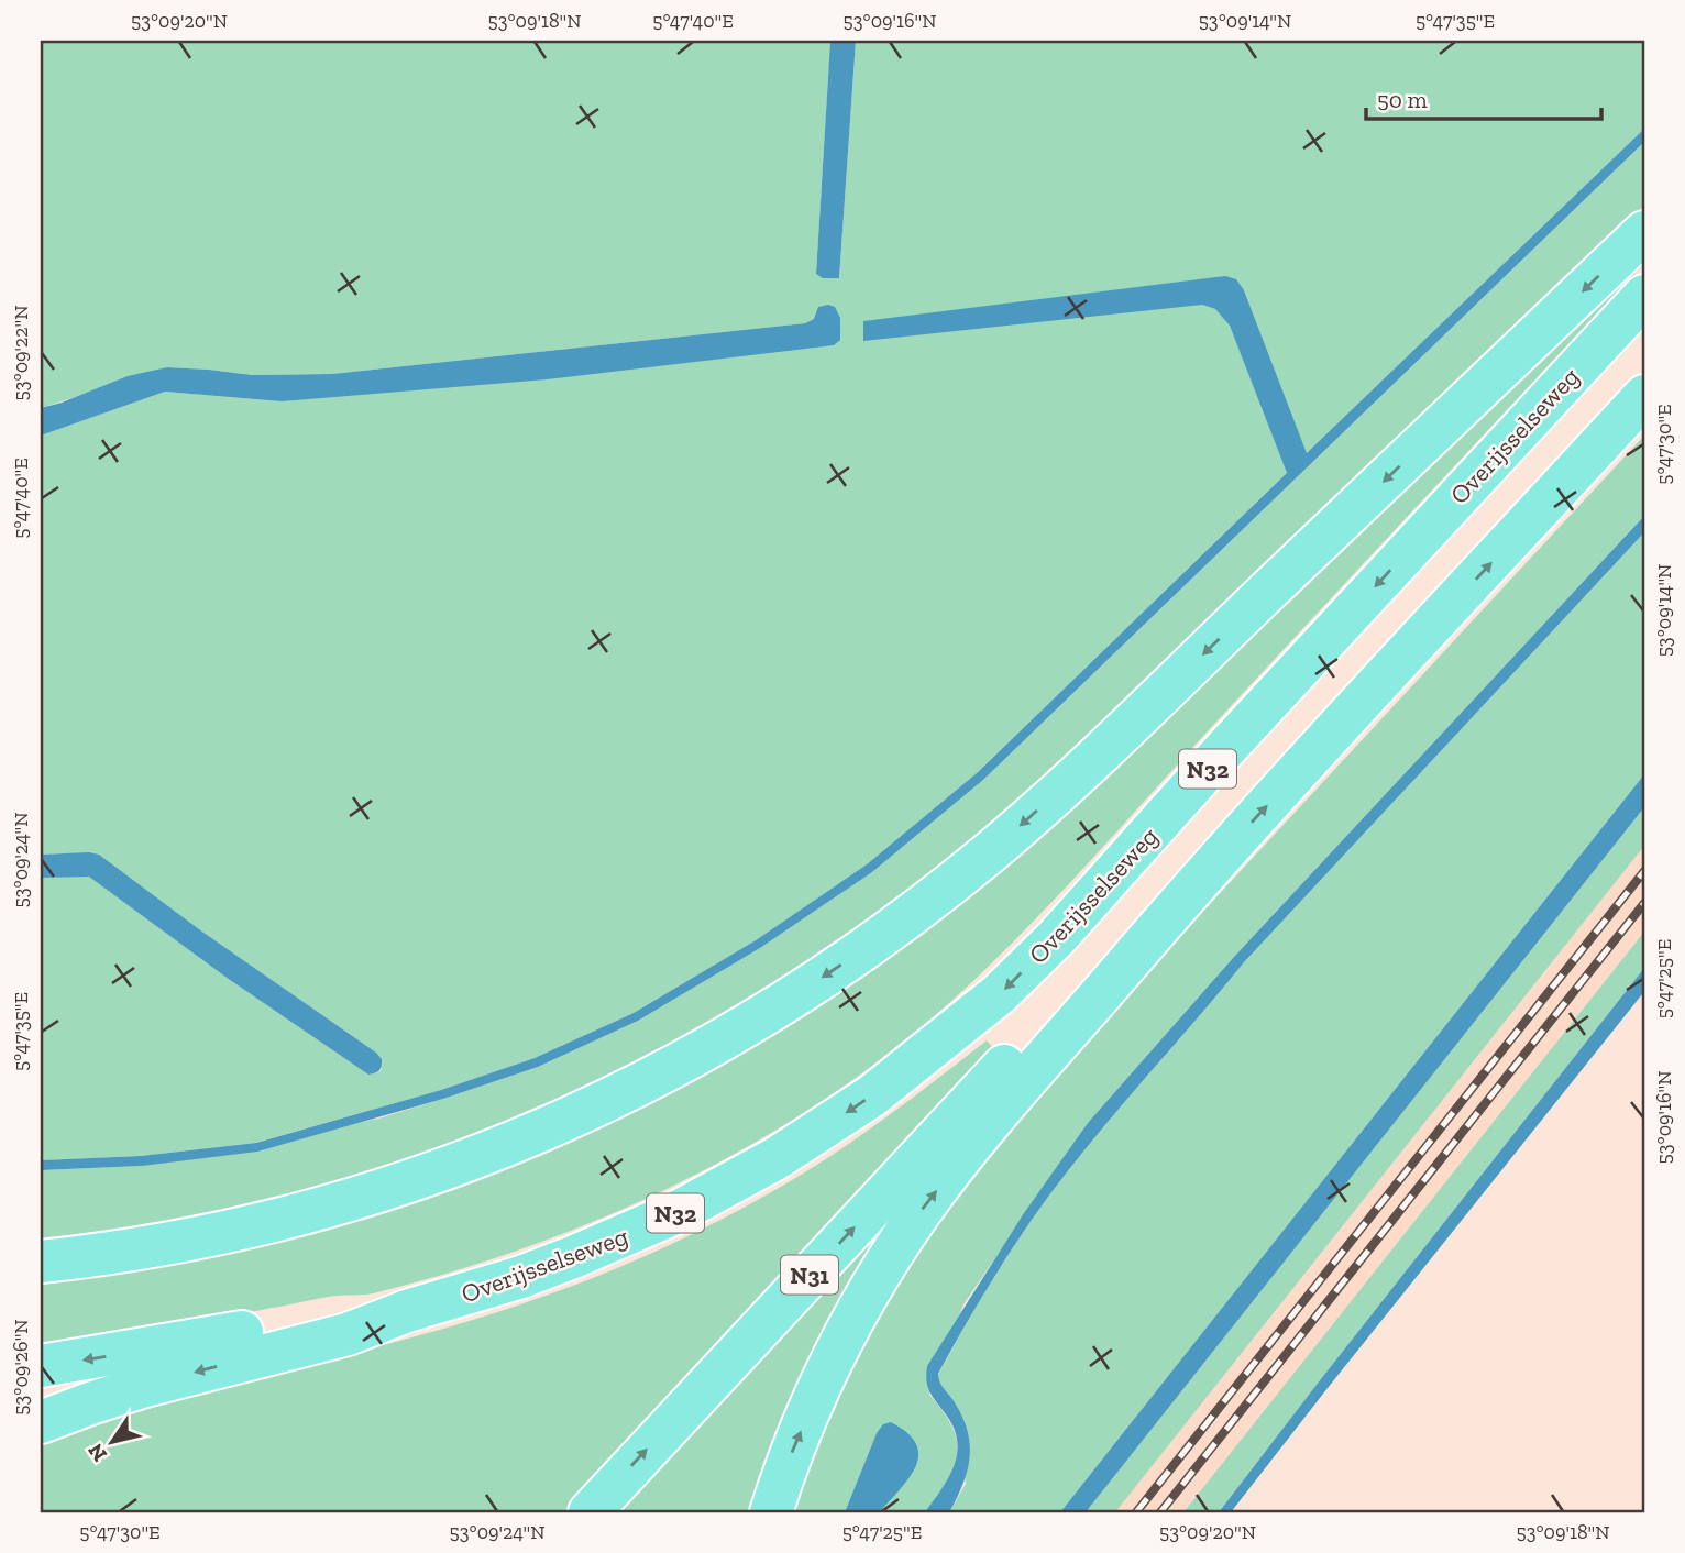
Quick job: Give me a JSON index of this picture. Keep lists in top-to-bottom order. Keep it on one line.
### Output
{"streets":{"highway":["Overijsselseweg","N32","N31"]},"crossings":[["Overijsselseweg","N32"],["N32","N31"]],"scale_bar":"50 m","north":"bottom left","coordinates":["53°09'20\"N","53°09'18\"N","5°47'40\"E","53°09'16\"N","53°09'14\"N","5°47'35\"E","53°09'22\"N","5°47'30\"E","53°09'24\"N","5°47'25\"E","53°09'26\"N"]}
